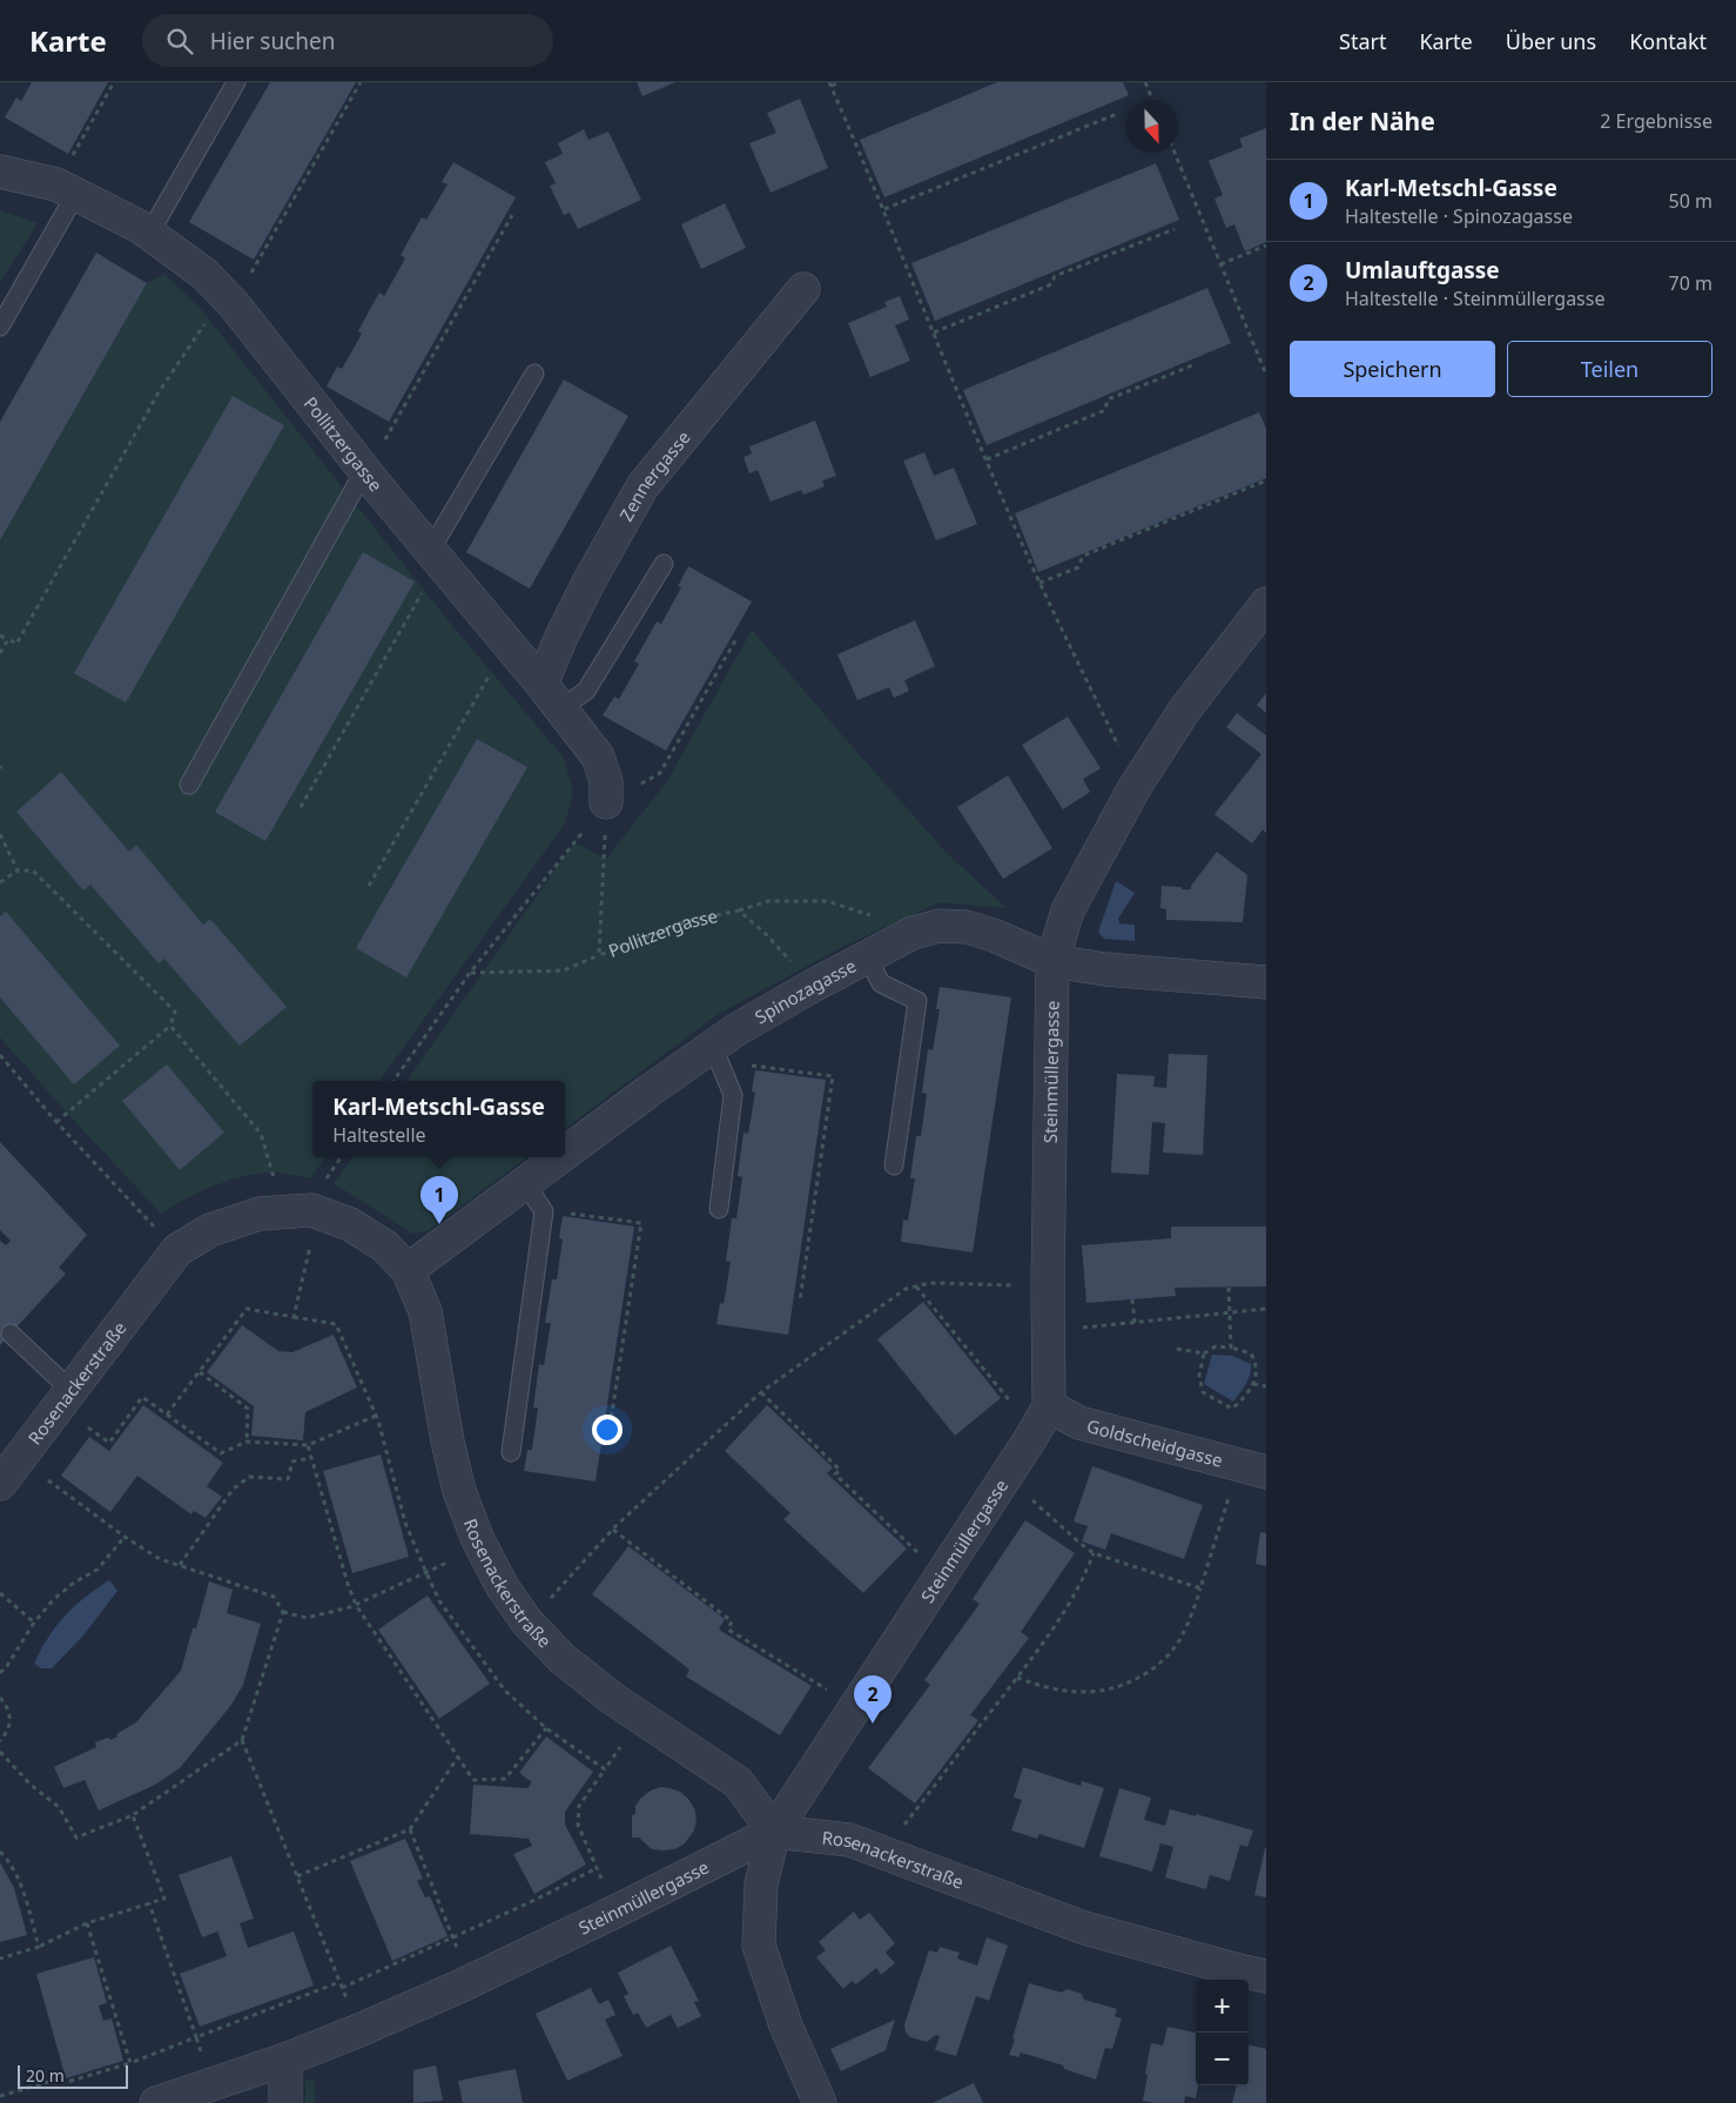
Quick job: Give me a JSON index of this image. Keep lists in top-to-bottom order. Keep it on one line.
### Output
{"streets":{"street":["Pollitzergasse","Zennergasse","Spinozagasse","Steinmüllergasse","Rosenackerstraße","Goldscheidgasse"]},"crossings":[["Pollitzergasse","Zennergasse"],["Pollitzergasse","Spinozagasse"],["Spinozagasse","Steinmüllergasse"],["Spinozagasse","Rosenackerstraße"],["Steinmüllergasse","Rosenackerstraße"],["Steinmüllergasse","Goldscheidgasse"]],"scale_bar":"20 m","north":"bottom","page":{"header":"Karte","search":"Hier suchen","nav":["Start","Karte","Über uns","Kontakt"],"heading":["In der Nähe","2 Ergebnisse"],"list":[{"mark":"1","name":"Karl-Metschl-Gasse","note":"Haltestelle · Spinozagasse","value":"50 m"},{"mark":"2","name":"Umlauftgasse","note":"Haltestelle · Steinmüllergasse","value":"70 m"}],"buttons":["Speichern","Teilen"],"popup":["Karl-Metschl-Gasse","Haltestelle"],"pins":["1","2"],"map_buttons":["+","−"],"scale":"20 m"}}
